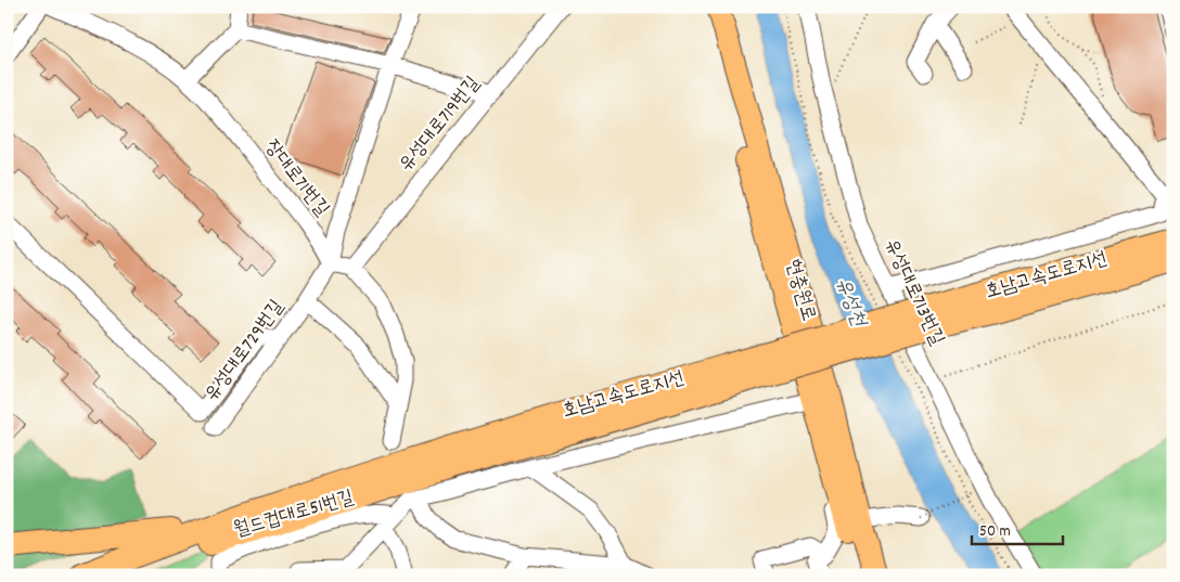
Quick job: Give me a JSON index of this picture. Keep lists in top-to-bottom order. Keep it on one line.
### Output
{"streets":{"highway":["호남고속도로지선"],"main road":["현충원로"],"street":["유성대로719번길","장대로71번길","유성대로713번길","유성대로729번길","월드컵대로51번길"]},"crossings":[["장대로71번길","유성대로729번길"]],"water":["유성천"],"scale_bar":"50 m"}
